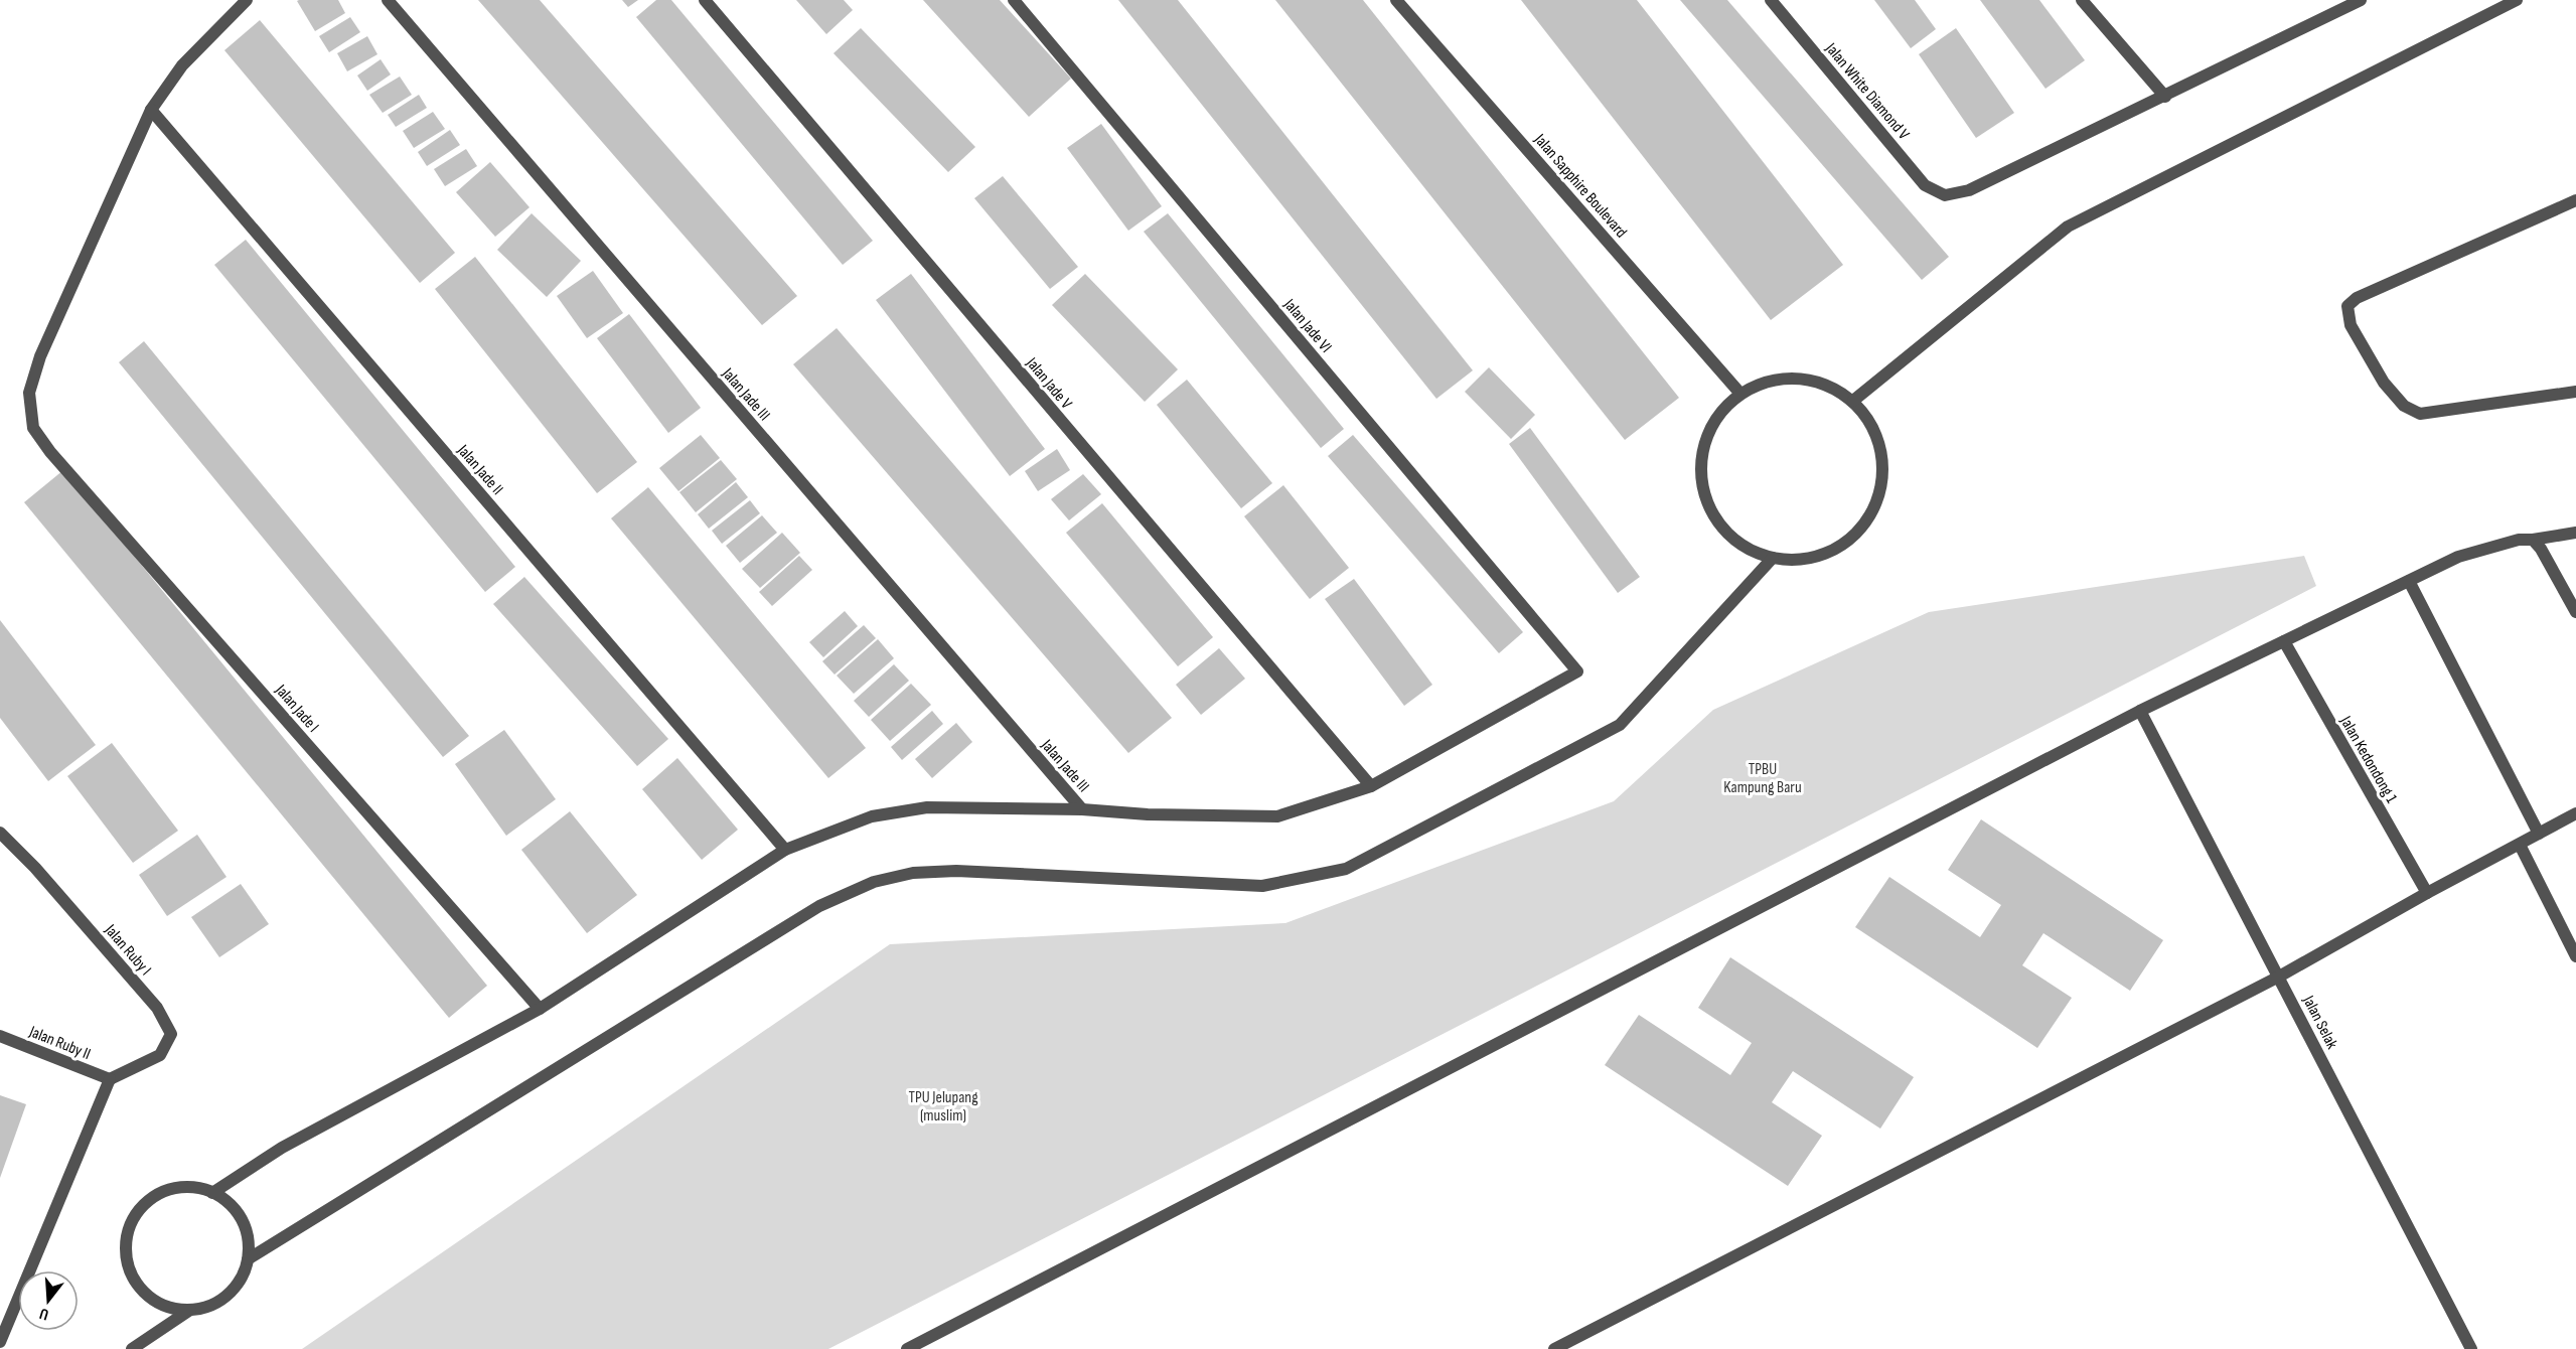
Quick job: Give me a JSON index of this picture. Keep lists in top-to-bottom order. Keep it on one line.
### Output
{"streets":{"street":["Jalan White Diamond V","Jalan Sapphire Boulevard","Jalan Jade VI","Jalan Jade V","Jalan Jade III","Jalan Jade II","Jalan Jade I","Jalan Kedondong 1","Jalan Ruby I","Jalan Selak","Jalan Ruby II"]},"crossings":[["Jalan Jade VI","Jalan Jade V"],["Jalan Jade II","Jalan Jade I"],["Jalan Ruby I","Jalan Ruby II"]],"parks":["TPBU Kampung Baru","TPU Jelupang (muslim)"],"north":"bottom"}
